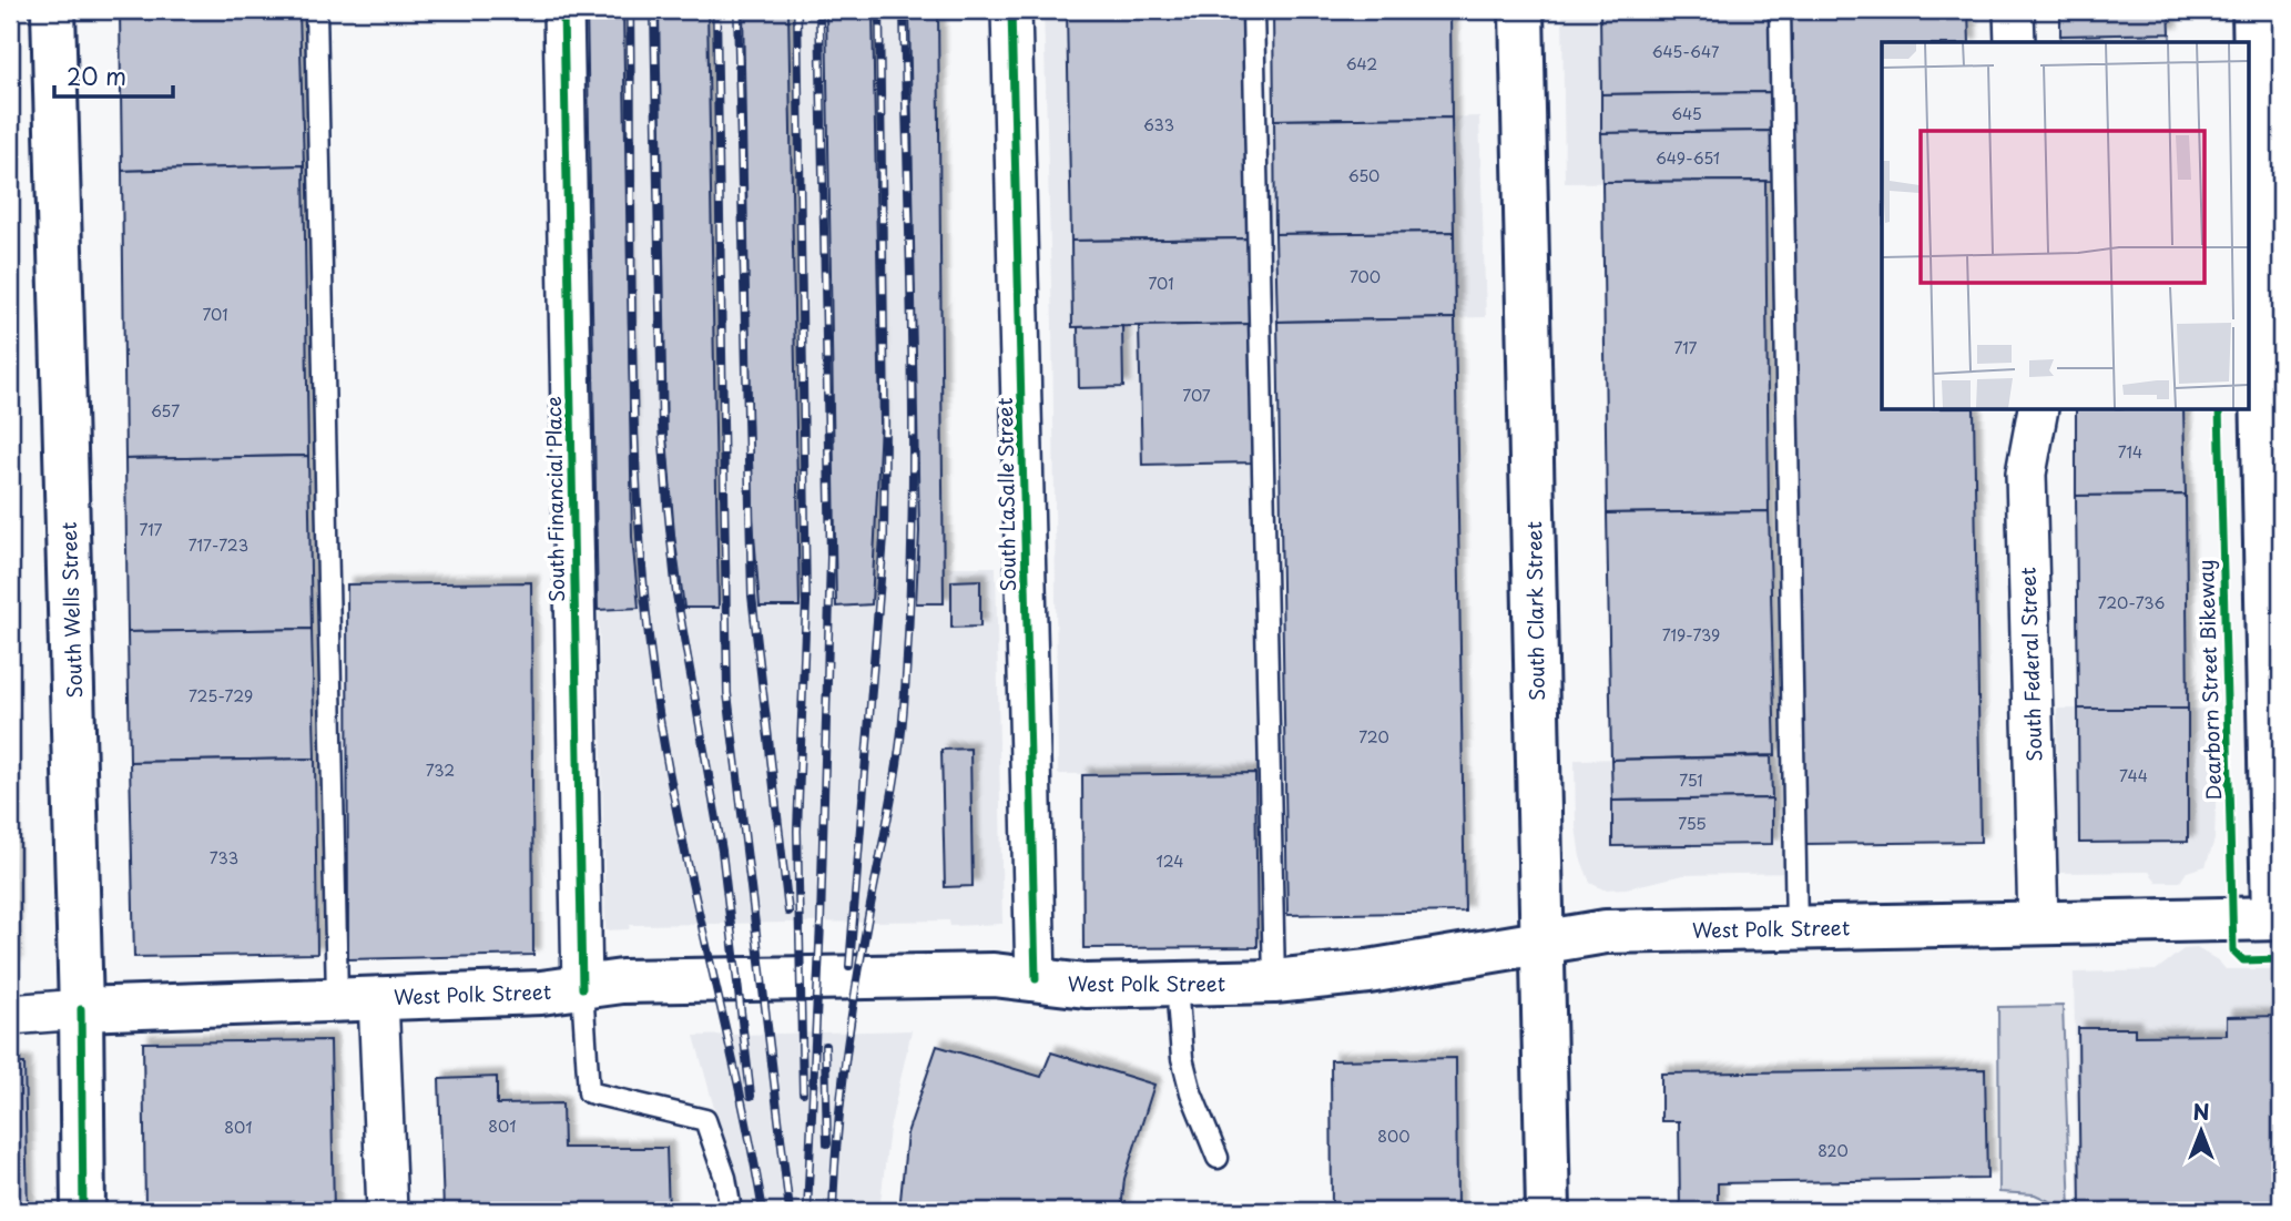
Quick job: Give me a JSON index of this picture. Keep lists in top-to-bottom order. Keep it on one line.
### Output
{"streets":{"main road":["South Wells Street","South Clark Street","West Polk Street"],"street":["South LaSalle Street","South Financial Place","South Federal Street"],"cycle path":["Dearborn Street Bikeway"]},"crossings":[["South LaSalle Street","West Polk Street"],["South Financial Place","West Polk Street"],["South Wells Street","West Polk Street"],["South Clark Street","West Polk Street"],["South Federal Street","West Polk Street"]],"house_numbers":["645-647","642","645","633","649-651","650","700","701","701","717","707","657","714","717","717-723","720-736","719-739","725-729","720","732","744","751","755","733","124","801","801","800","820"],"scale_bar":"20 m","north":"top"}
